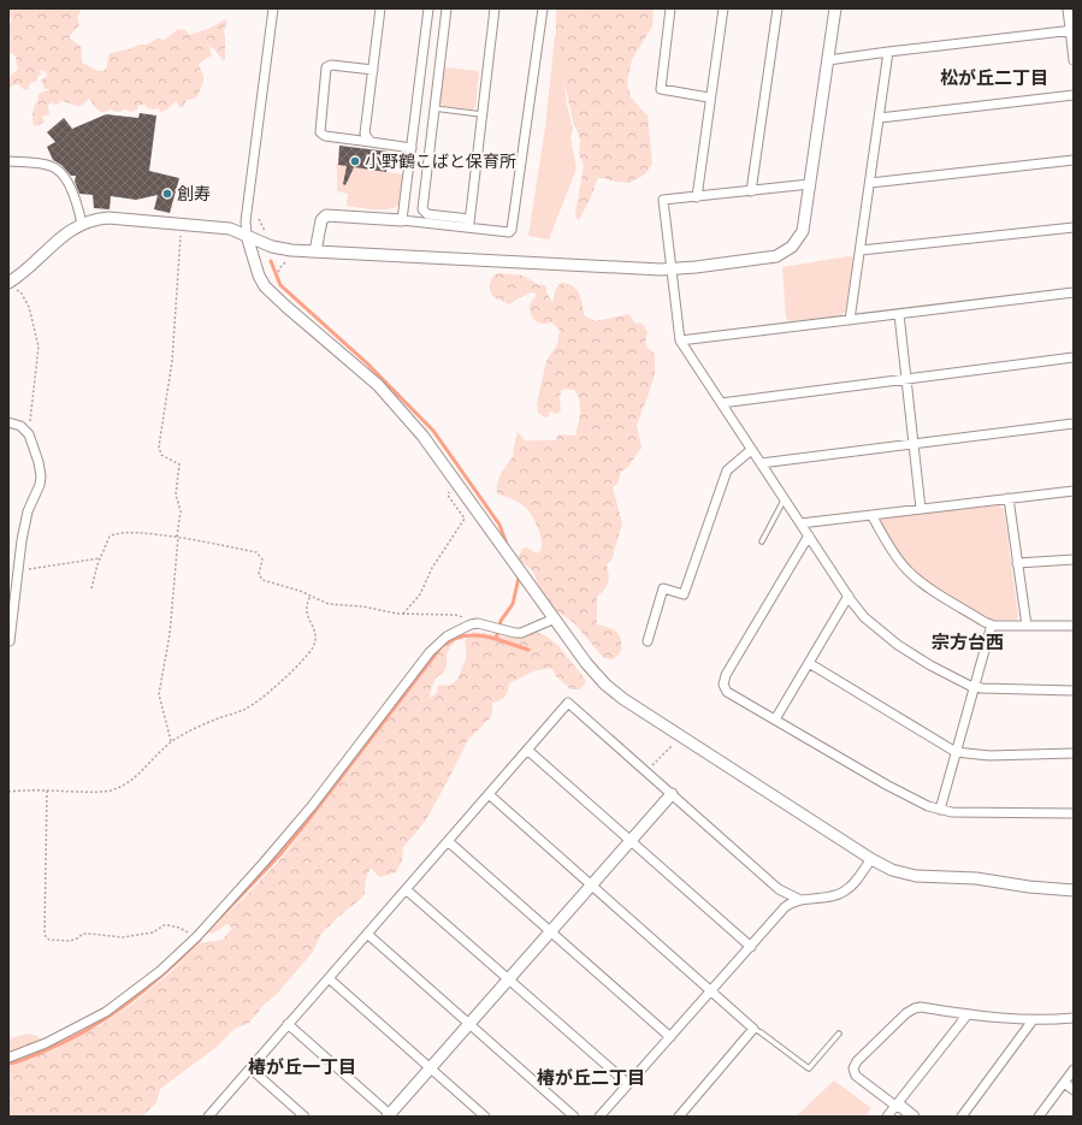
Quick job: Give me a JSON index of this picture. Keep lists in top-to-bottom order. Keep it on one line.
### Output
{"districts":["松が丘二丁目","宗方台西","椿が丘一丁目","椿が丘二丁目"],"places":["小野鶴こばと保育所","創寿"]}
